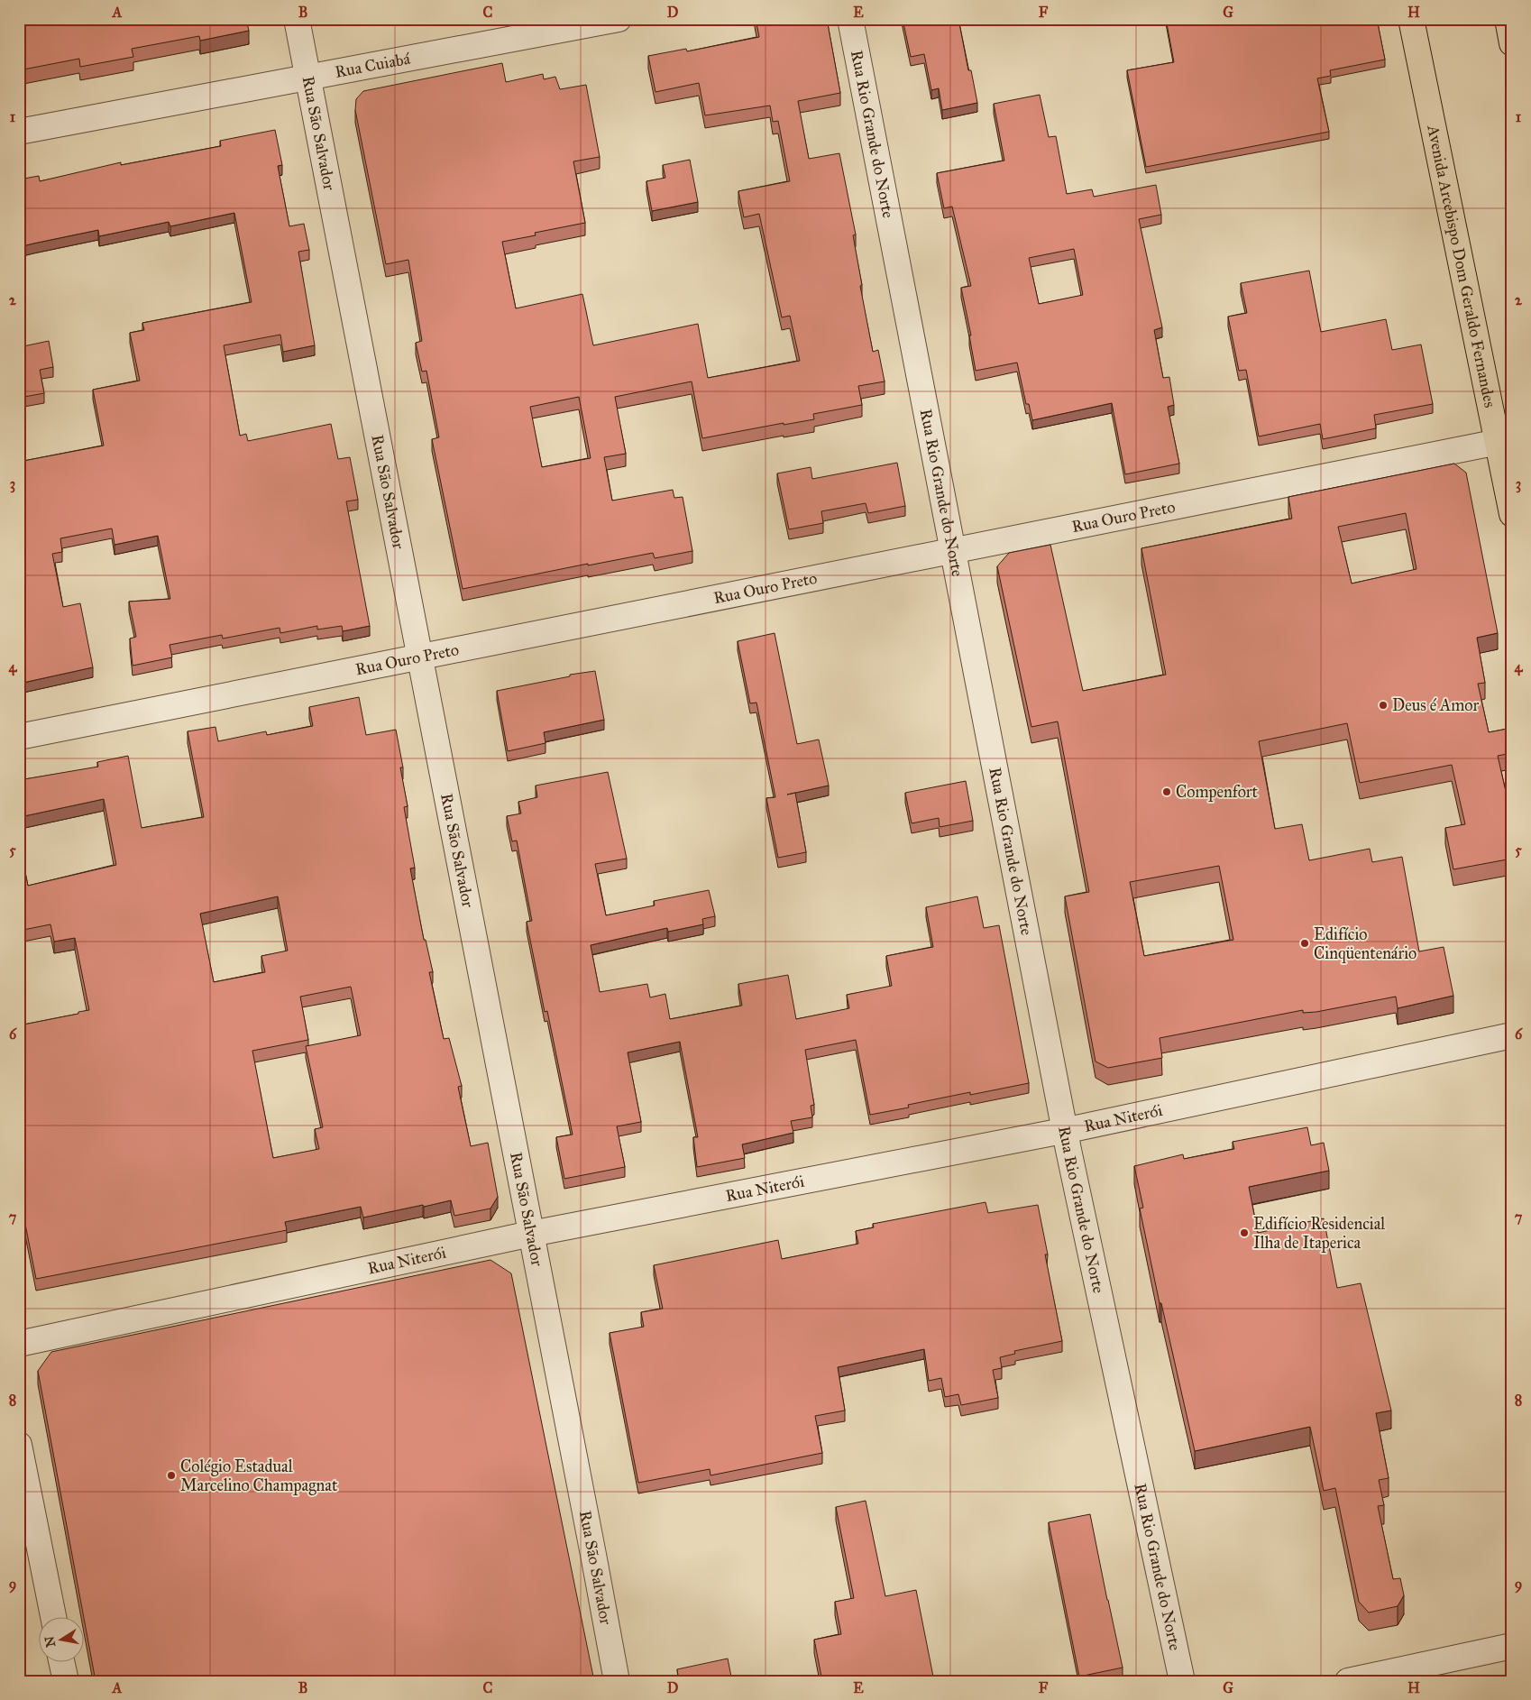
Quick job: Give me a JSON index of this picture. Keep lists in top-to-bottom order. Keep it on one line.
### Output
{"streets":{"main road":["Avenida Arcebispo Dom Geraldo Fernandes"],"street":["Rua Cuiabá","Rua São Salvador","Rua Rio Grande do Norte","Rua Ouro Preto","Rua Niterói"]},"crossings":[["Rua Cuiabá","Rua São Salvador"],["Rua São Salvador","Rua Ouro Preto"],["Rua São Salvador","Rua Niterói"],["Rua Rio Grande do Norte","Rua Ouro Preto"],["Rua Rio Grande do Norte","Rua Niterói"],["Avenida Arcebispo Dom Geraldo Fernandes","Rua Ouro Preto"]],"places":["Deus é Amor","Compenfort","Edifício Cinqüentenário","Edifício Residencial Ilha de Itaperica","Colégio Estadual Marcelino Champagnat"],"north":"left","grid":{"columns":["A","B","C","D","E","F","G","H"],"rows":["1","2","3","4","5","6","7","8","9"]}}
